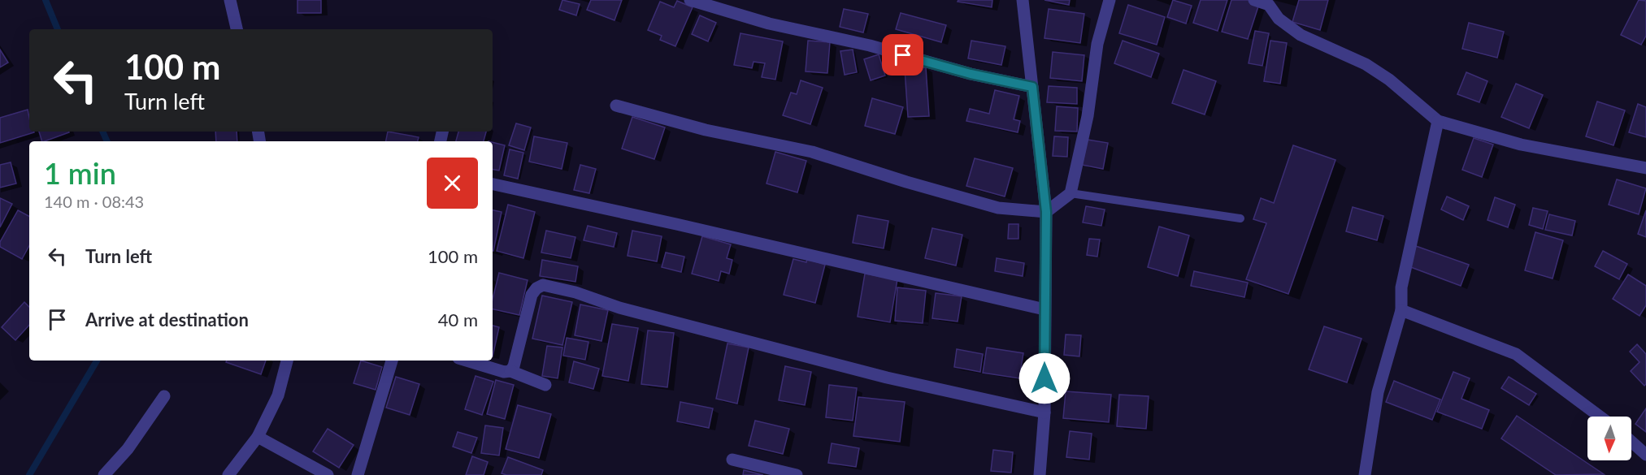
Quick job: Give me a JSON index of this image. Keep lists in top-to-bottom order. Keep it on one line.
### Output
{"north":"bottom","page":{"turn":["100 m","Turn left"],"heading":["1 min","140 m · 08:43"],"list":[{"name":"Turn left","value":"100 m"},{"name":"Arrive at destination","value":"40 m"}]}}
